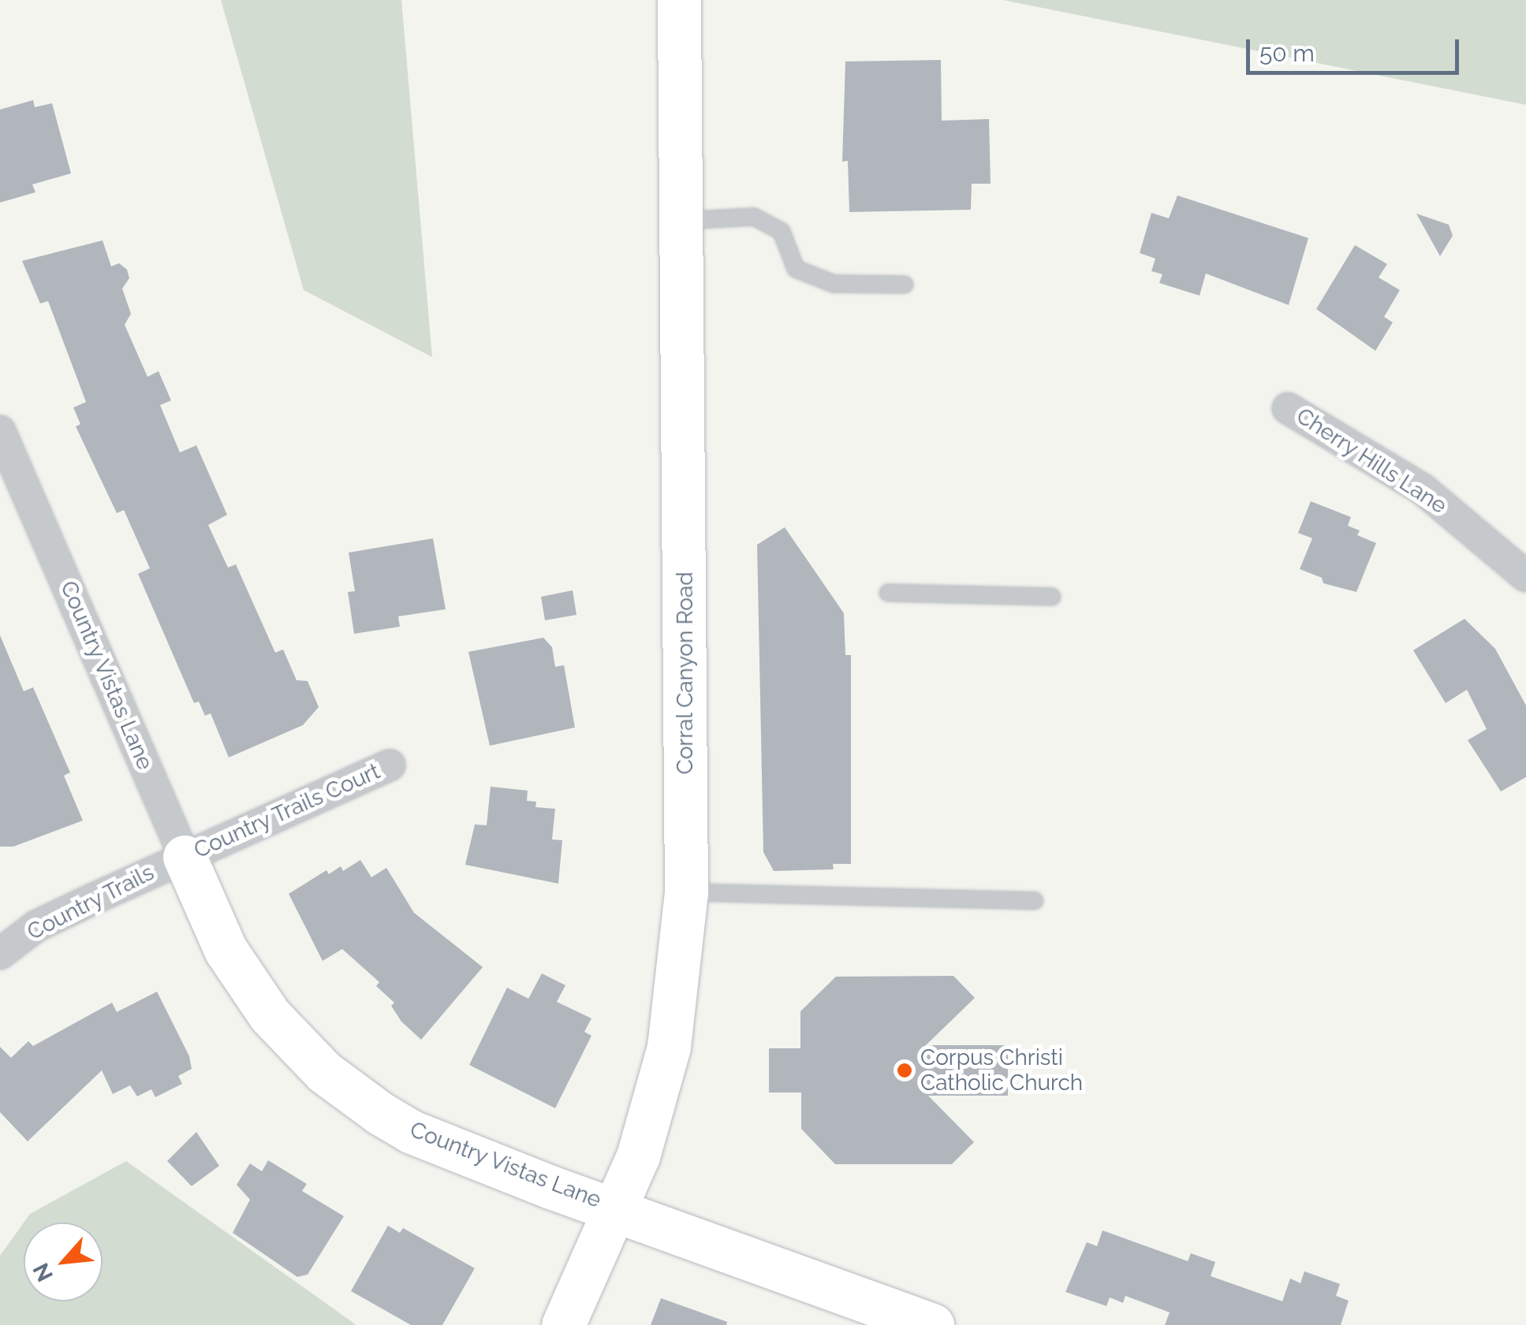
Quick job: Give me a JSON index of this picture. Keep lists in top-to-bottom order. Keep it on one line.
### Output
{"streets":{"main road":["Corral Canyon Road","Country Vistas Lane"],"street":["Cherry Hills Lane","Country Trails Court","Country Trails"]},"crossings":[["Corral Canyon Road","Country Vistas Lane"],["Country Vistas Lane","Country Trails Court"],["Country Vistas Lane","Country Trails"],["Country Trails Court","Country Trails"]],"places":["Corpus Christi Catholic Church"],"scale_bar":"50 m","north":"bottom left"}
